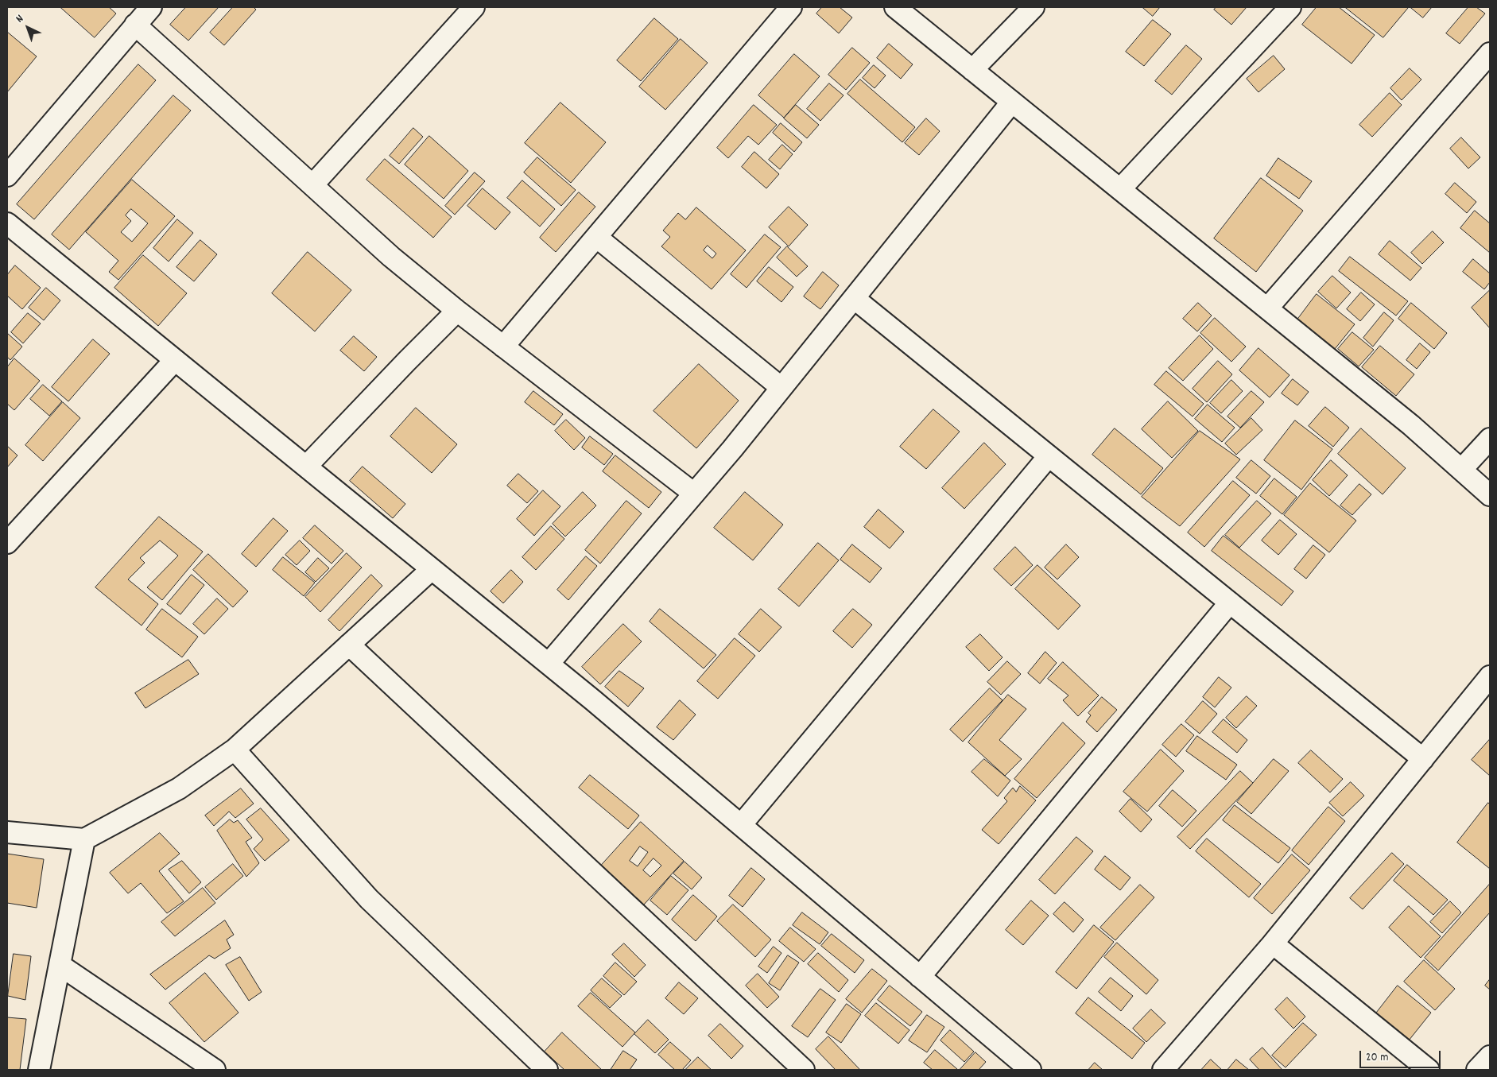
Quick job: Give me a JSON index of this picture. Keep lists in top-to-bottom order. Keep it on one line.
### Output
{"scale_bar":"20 m","north":"top left"}
